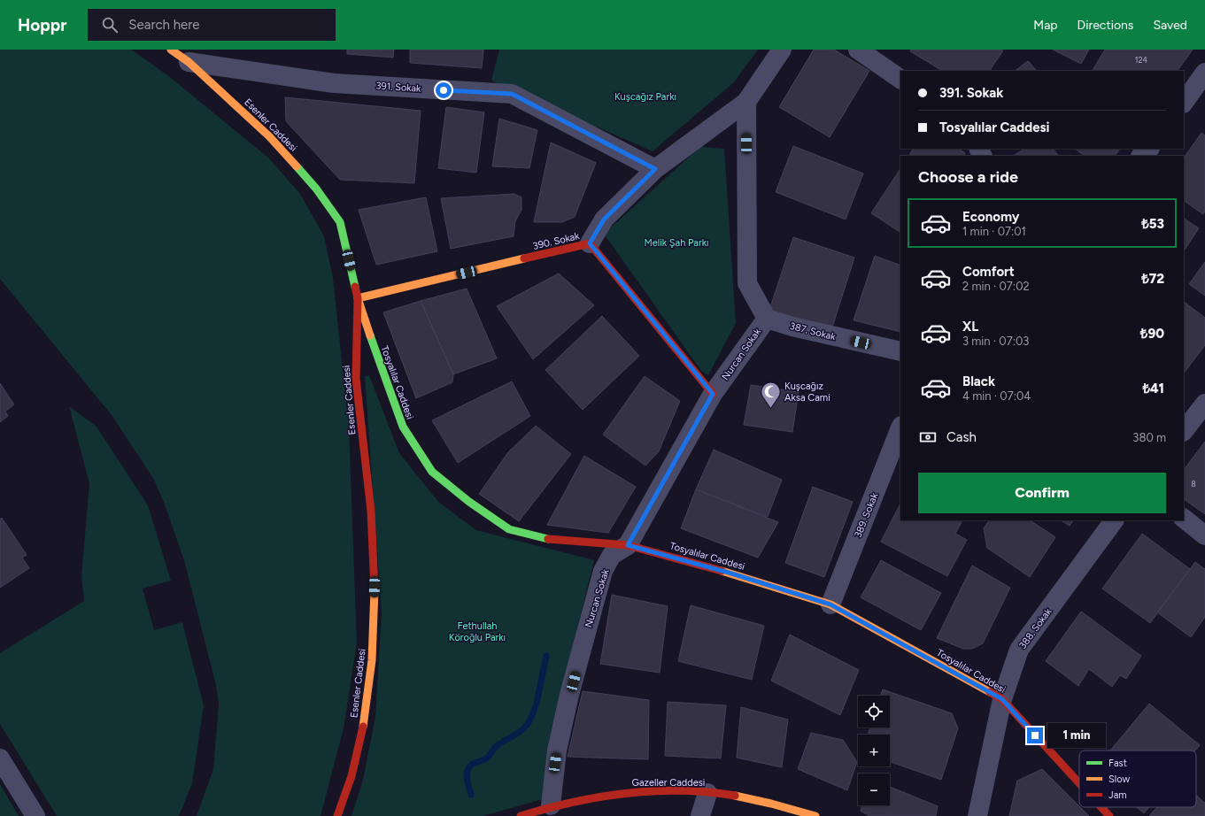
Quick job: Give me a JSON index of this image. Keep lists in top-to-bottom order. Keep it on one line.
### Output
{"streets":{"street":["391. Sokak","Esenler Caddesi","390. Sokak","387. Sokak","Nurcan Sokak","Tosyalılar Caddesi","389. Sokak","388. Sokak","Gazeller Caddesi"]},"crossings":[["391. Sokak","Esenler Caddesi"],["Esenler Caddesi","390. Sokak"],["Esenler Caddesi","Tosyalılar Caddesi"],["390. Sokak","Nurcan Sokak"],["390. Sokak","Tosyalılar Caddesi"],["387. Sokak","Nurcan Sokak"],["Nurcan Sokak","Tosyalılar Caddesi"],["Nurcan Sokak","Gazeller Caddesi"],["Tosyalılar Caddesi","389. Sokak"],["Tosyalılar Caddesi","388. Sokak"]],"parks":["Kuşcağız Parkı","Melik Şah Parkı","Fethullah Köroğlu Parkı"],"places":{"mosque":["Kuşcağız Aksa Cami"]},"house_numbers":["124","8"],"legend":["Fast","Slow","Jam"],"page":{"header":"Hoppr","search":"Search here","nav":["Map","Directions","Saved"],"banner":["391. Sokak","Tosyalılar Caddesi"],"heading":"Choose a ride","list":[{"name":"Economy","note":"1 min · 07:01","value":"₺53"},{"name":"Comfort","note":"2 min · 07:02","value":"₺72"},{"name":"XL","note":"3 min · 07:03","value":"₺90"},{"name":"Black","note":"4 min · 07:04","value":"₺41"}],"pay":["Cash","380 m"],"buttons":"Confirm","map_buttons":["+","−"],"bubble":"1 min"}}
